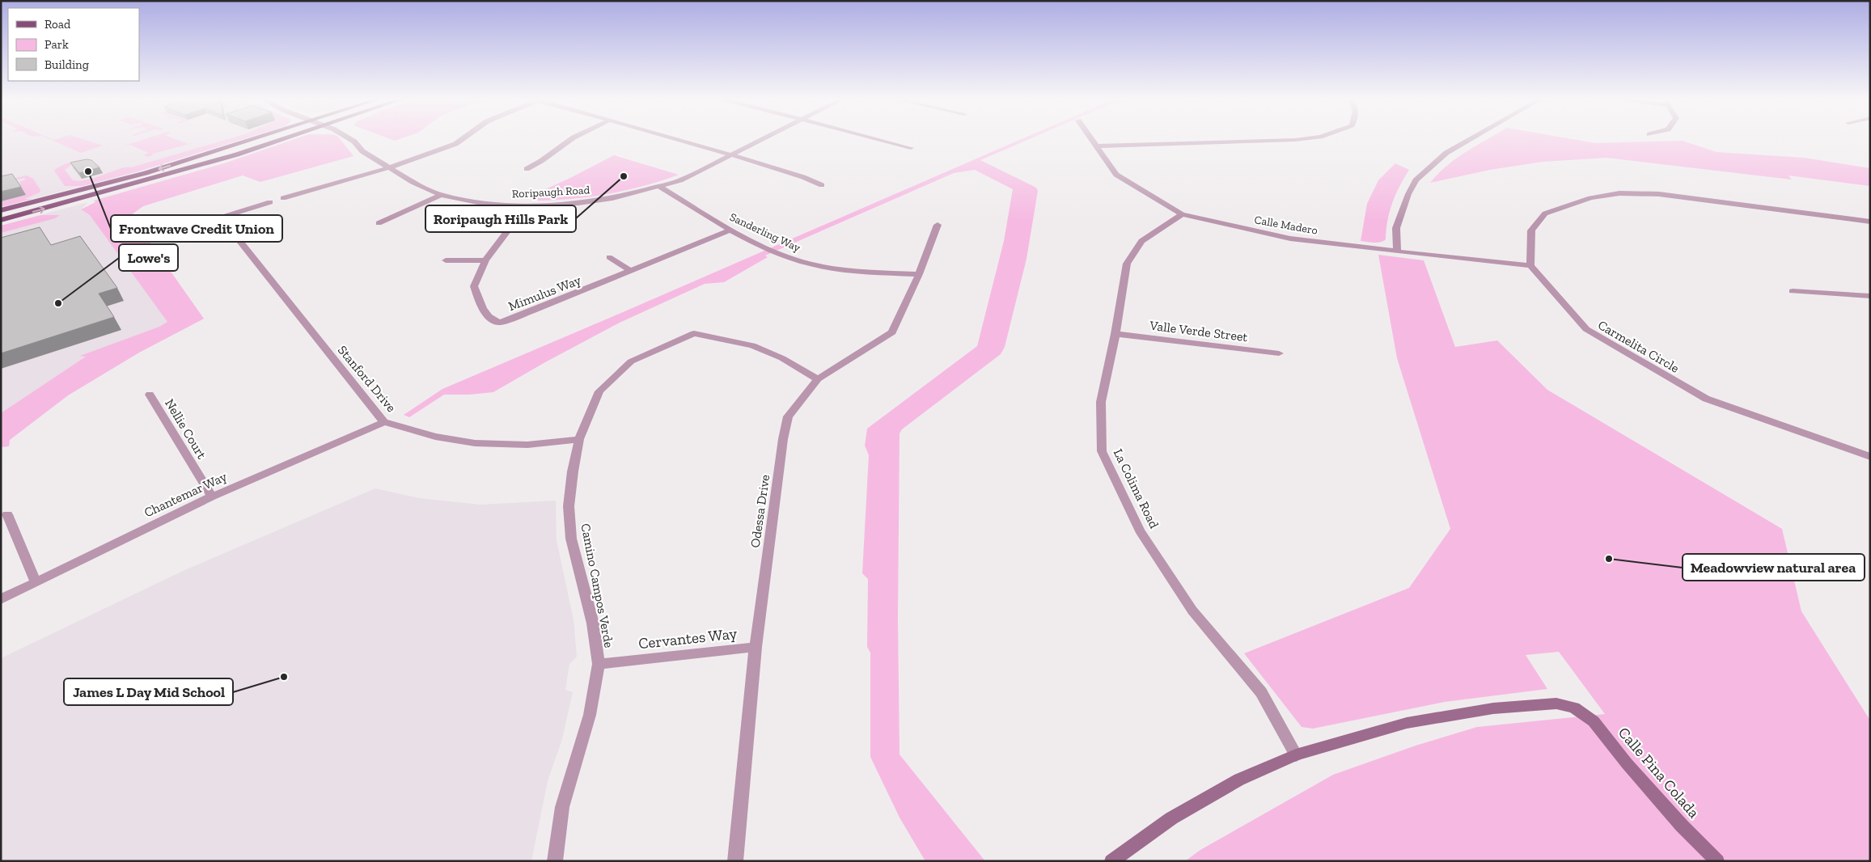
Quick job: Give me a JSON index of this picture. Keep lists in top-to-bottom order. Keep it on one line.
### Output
{"streets":{"street":["Roripaugh Road","Calle Madero","Sanderling Way","Mimulus Way","Valle Verde Street","Carmelita Circle","Stanford Drive","Nellie Court","La Colima Road","Chantemar Way","Odessa Drive","Camino Campos Verde","Cervantes Way","Calle Pina Colada"]},"crossings":[["Roripaugh Road","Sanderling Way"],["Roripaugh Road","Mimulus Way"],["Calle Madero","Carmelita Circle"],["Calle Madero","La Colima Road"],["Sanderling Way","Mimulus Way"],["Sanderling Way","Odessa Drive"],["Valle Verde Street","La Colima Road"],["Stanford Drive","Chantemar Way"],["Stanford Drive","Camino Campos Verde"],["Nellie Court","Chantemar Way"],["La Colima Road","Calle Pina Colada"],["Odessa Drive","Camino Campos Verde"],["Odessa Drive","Cervantes Way"],["Camino Campos Verde","Cervantes Way"]],"places":["Frontwave Credit Union","Roripaugh Hills Park","Lowe's","Meadowview natural area","James L Day Mid School"],"legend":["Road","Park","Building"]}
